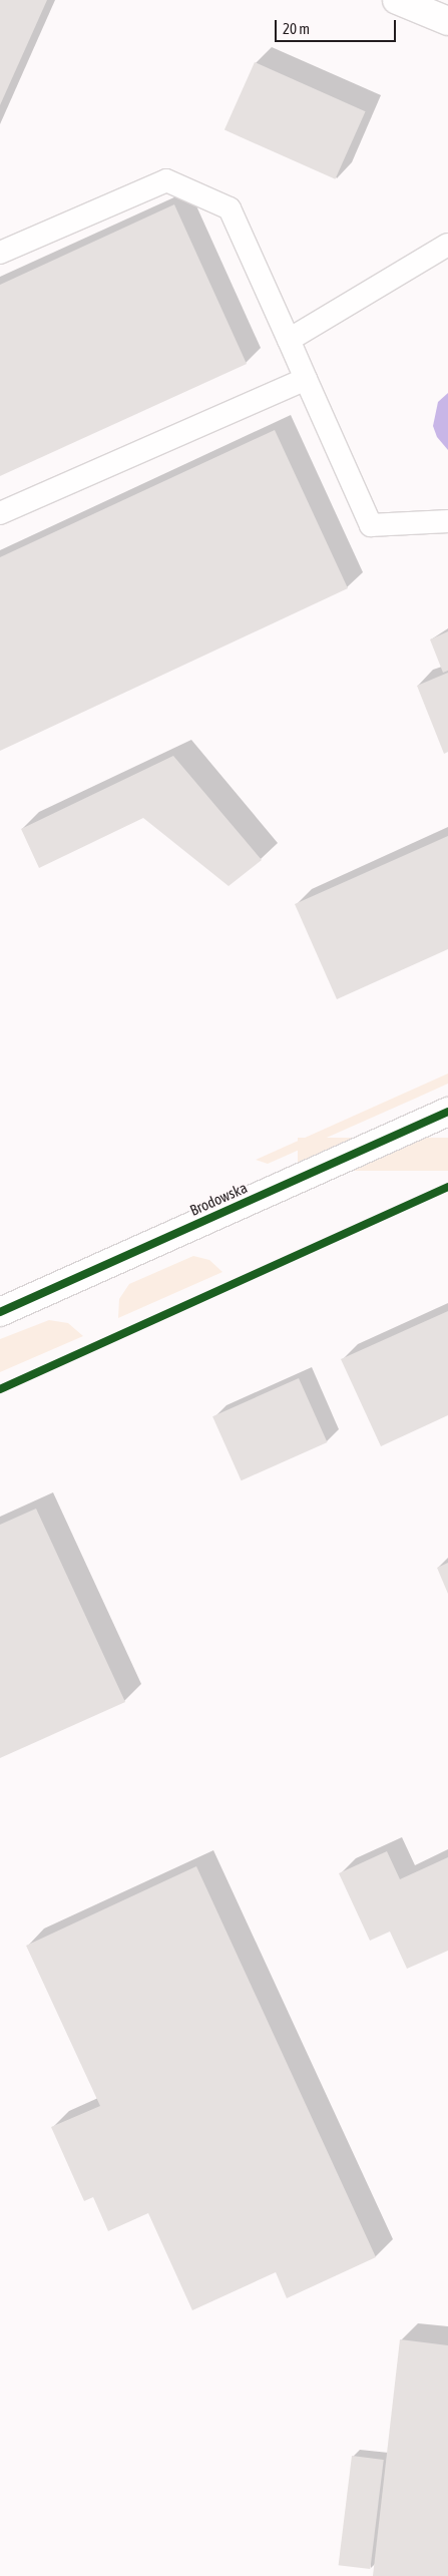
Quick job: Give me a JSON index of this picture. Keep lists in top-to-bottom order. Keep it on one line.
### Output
{"streets":{"street":["Brodowska"]},"scale_bar":"20 m"}
